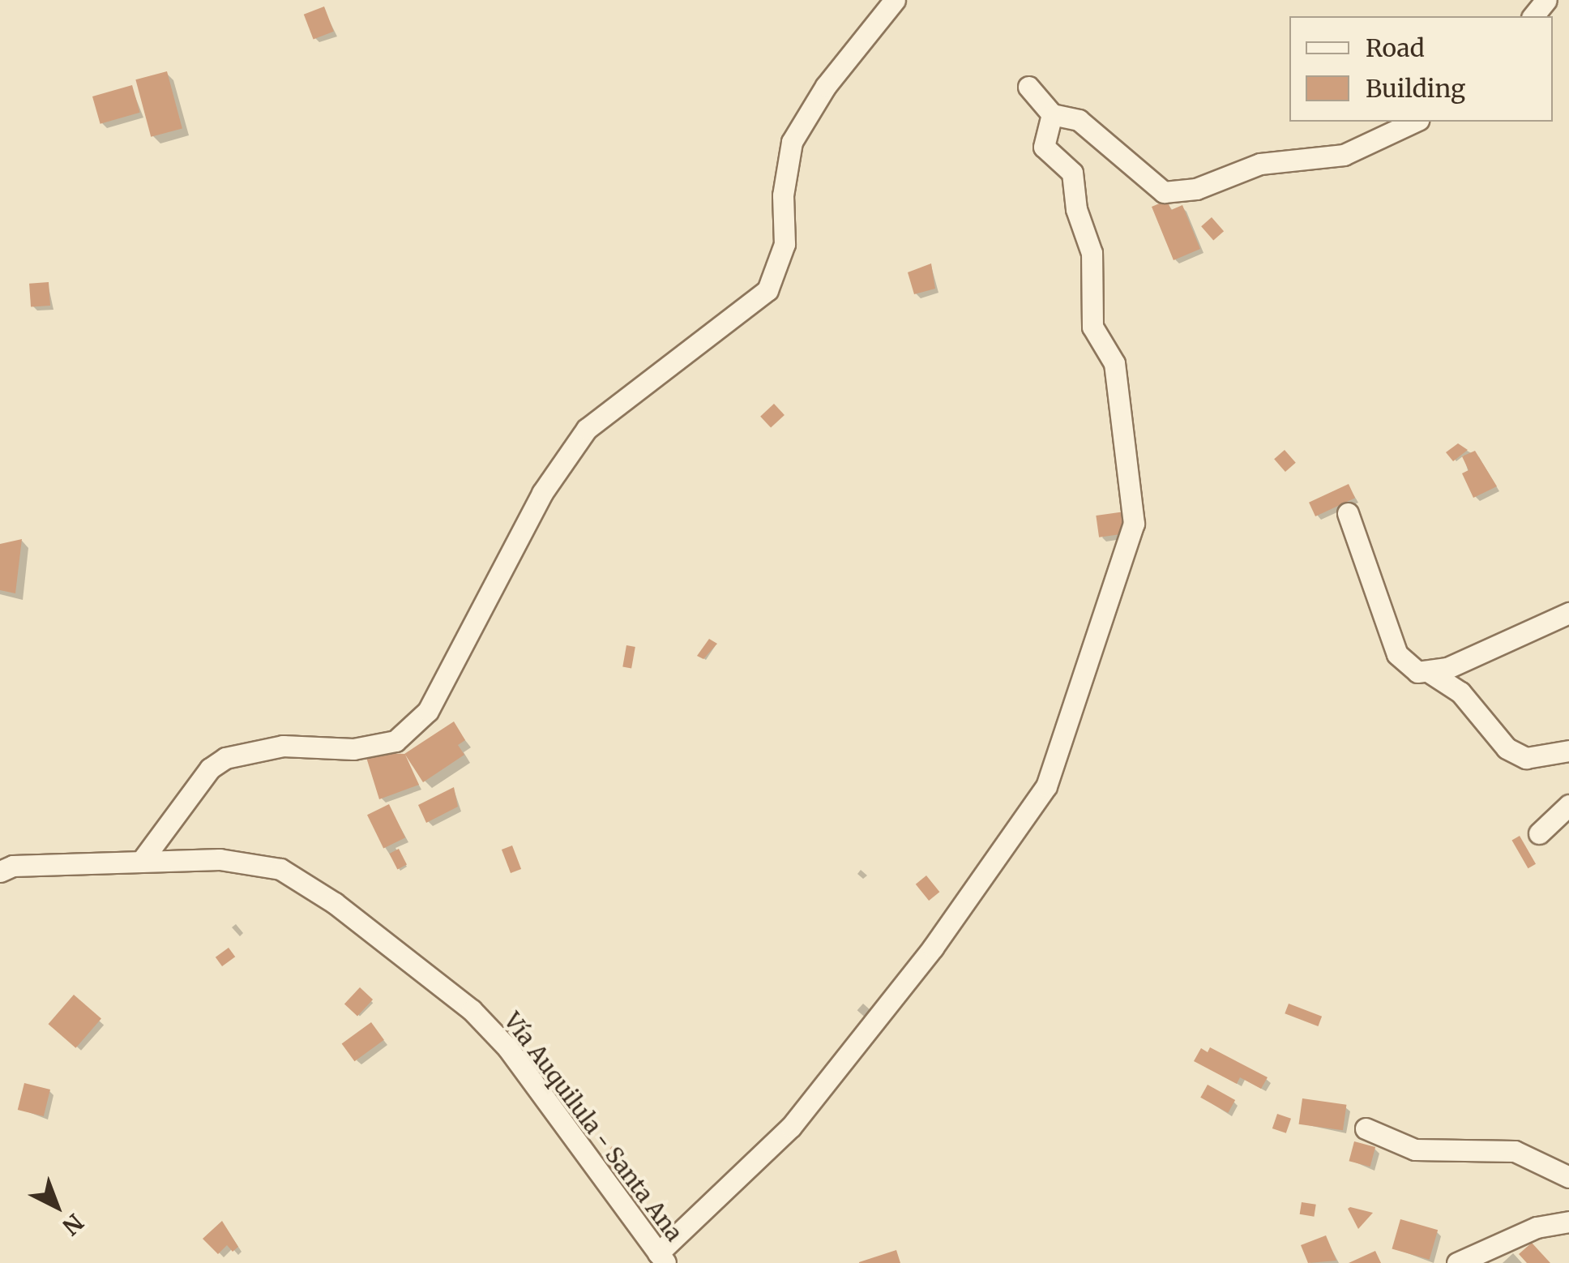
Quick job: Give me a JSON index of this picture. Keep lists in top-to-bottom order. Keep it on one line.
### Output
{"streets":{"street":["Vía Auquilula - Santa Ana"]},"legend":["Road","Building"],"north":"bottom right"}
